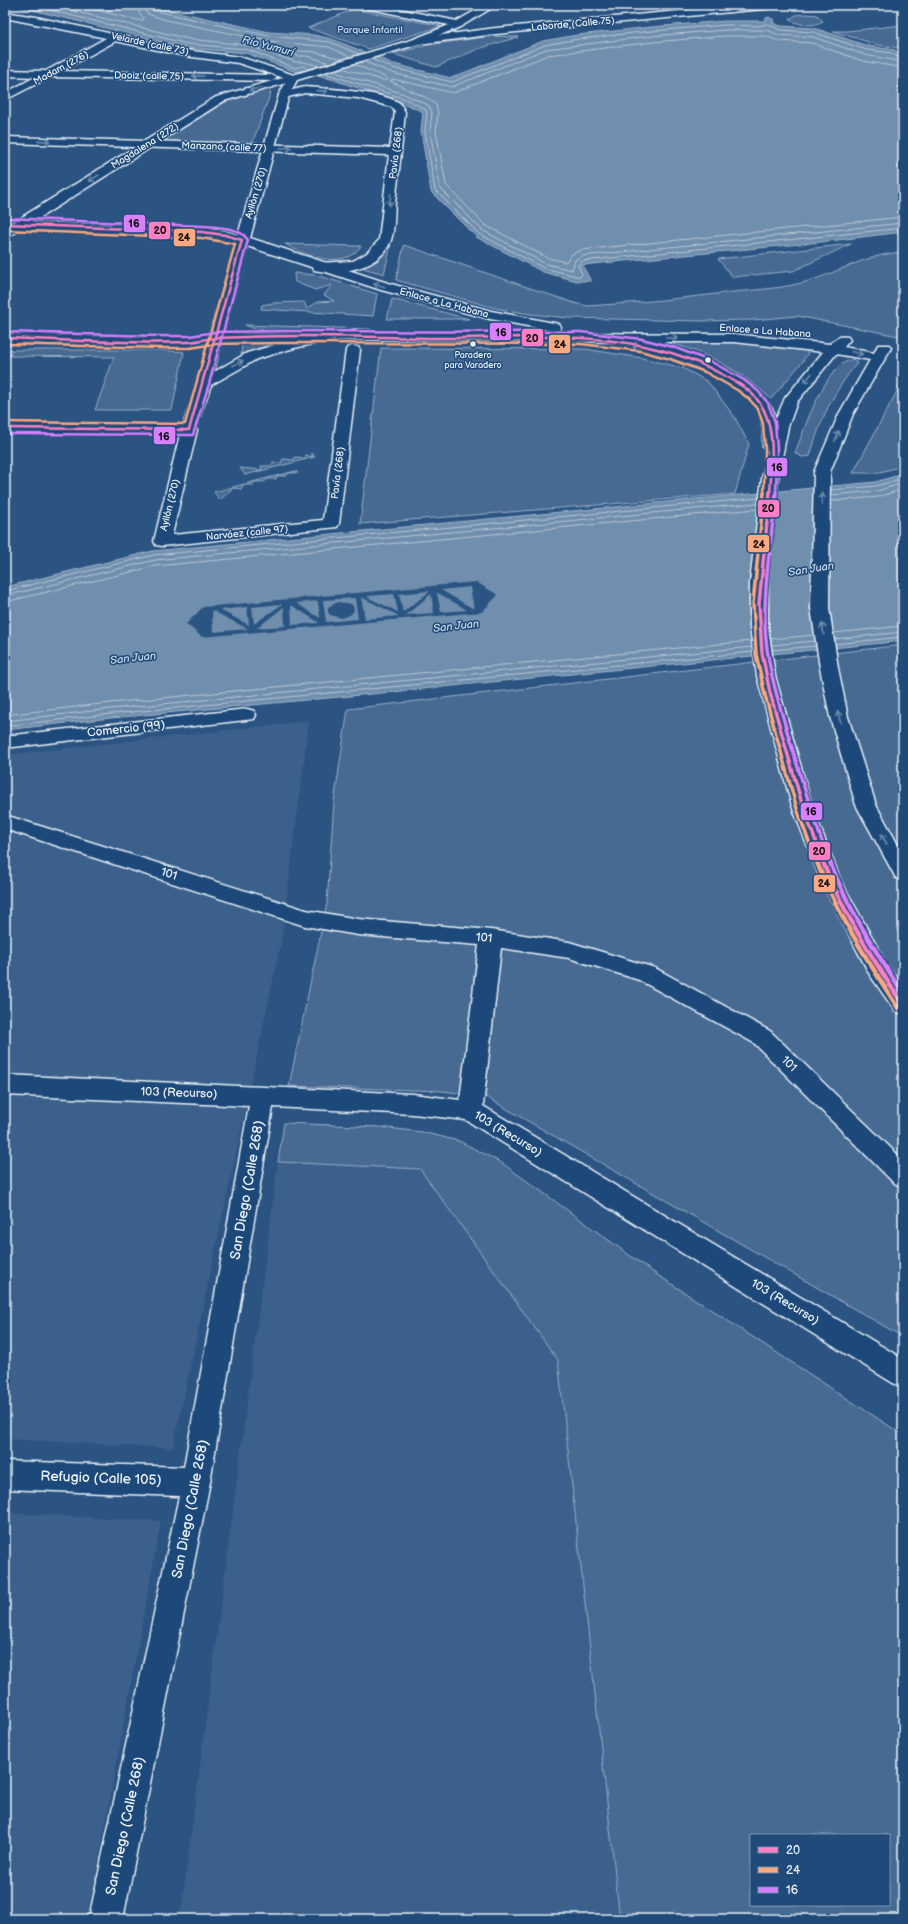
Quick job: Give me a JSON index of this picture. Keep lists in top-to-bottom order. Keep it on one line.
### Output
{"streets":{"main road":["Laborde (Calle 75)","Velarde (calle 73)","Madam (276)","Daoiz (calle 75)","Magdalena (272)","Manzano (calle 77)","Pavía (268)","Ayllón (270)","Enlace a La Habana","Narváez (calle 97)","Comercio (99)","101","103 (Recurso)","San Diego (Calle 268)","Refugio (Calle 105)"]},"crossings":[["Laborde (Calle 75)","Magdalena (272)"],["Velarde (calle 73)","Madam (276)"],["Velarde (calle 73)","Daoiz (calle 75)"],["Velarde (calle 73)","Magdalena (272)"],["Velarde (calle 73)","Ayllón (270)"],["Madam (276)","Daoiz (calle 75)"],["Daoiz (calle 75)","Magdalena (272)"],["Daoiz (calle 75)","Ayllón (270)"],["Magdalena (272)","Manzano (calle 77)"],["Magdalena (272)","Ayllón (270)"],["Magdalena (272)","Enlace a La Habana"],["Manzano (calle 77)","Pavía (268)"],["Manzano (calle 77)","Ayllón (270)"],["Pavía (268)","Ayllón (270)"],["Pavía (268)","Enlace a La Habana"],["Pavía (268)","Narváez (calle 97)"],["Ayllón (270)","Enlace a La Habana"],["Ayllón (270)","Narváez (calle 97)"],["103 (Recurso)","San Diego (Calle 268)"],["San Diego (Calle 268)","Refugio (Calle 105)"]],"one_way":["Daoiz (calle 75)","Magdalena (272)"],"water":["Río Yumurí","San Juan"],"parks":["Parque Infantil"],"places":["Paradero para Varadero"],"lines":["transit line 16","transit line 20","transit line 24"],"legend":["20","24","16"]}
